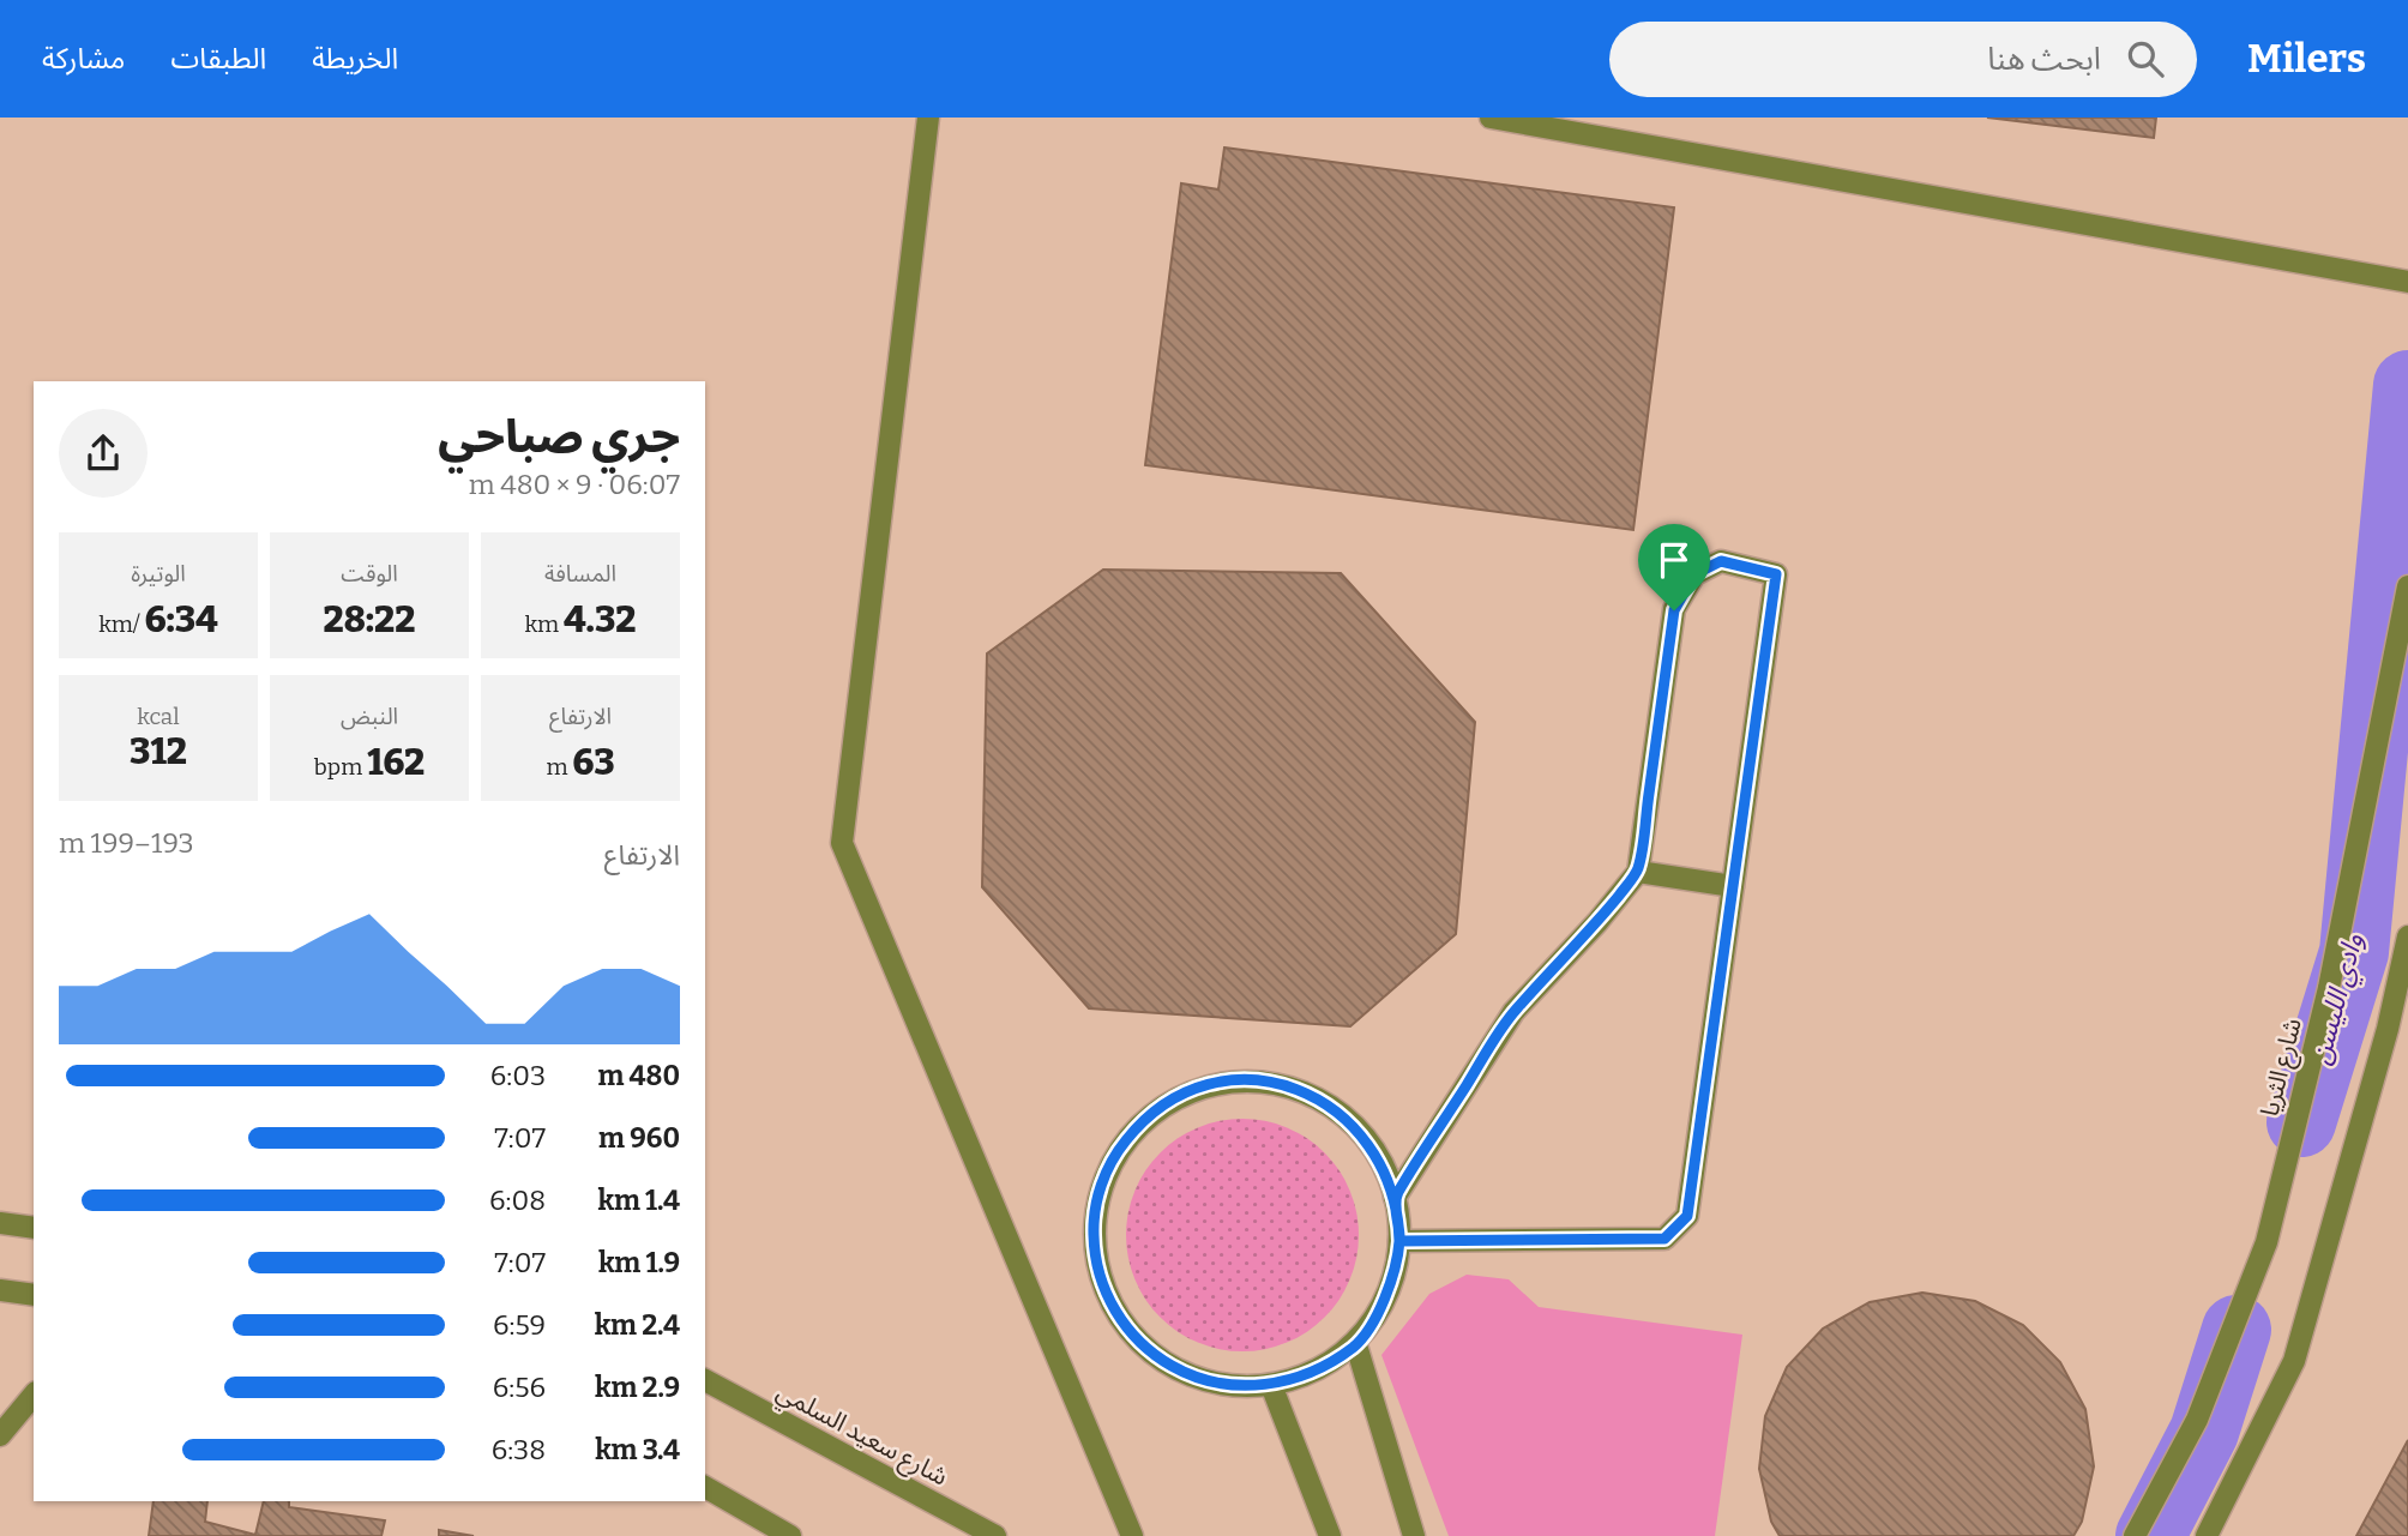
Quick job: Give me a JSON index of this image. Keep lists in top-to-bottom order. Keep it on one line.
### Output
{"streets":{"street":["شارع الثريا","شارع سعيد السلمي"]},"water":["وادي الليسن"],"page":{"header":"Milers","search":"ابحث هنا","nav":["الخريطة","الطبقات","مشاركة"],"heading":["جري صباحي","06:07 · 9 × 480 m"],"stats":[["المسافة","4.32 km"],["الوقت","28:22"],["الوتيرة","6:34 /km"],["الارتفاع","63 m"],["النبض","162 bpm"],["kcal","312"]],"chart":["الارتفاع","193–199 m"],"list":[{"name":"480 m","note":"6:03"},{"name":"960 m","note":"7:07"},{"name":"1.4 km","note":"6:08"},{"name":"1.9 km","note":"7:07"},{"name":"2.4 km","note":"6:59"},{"name":"2.9 km","note":"6:56"},{"name":"3.4 km","note":"6:38"}]}}
